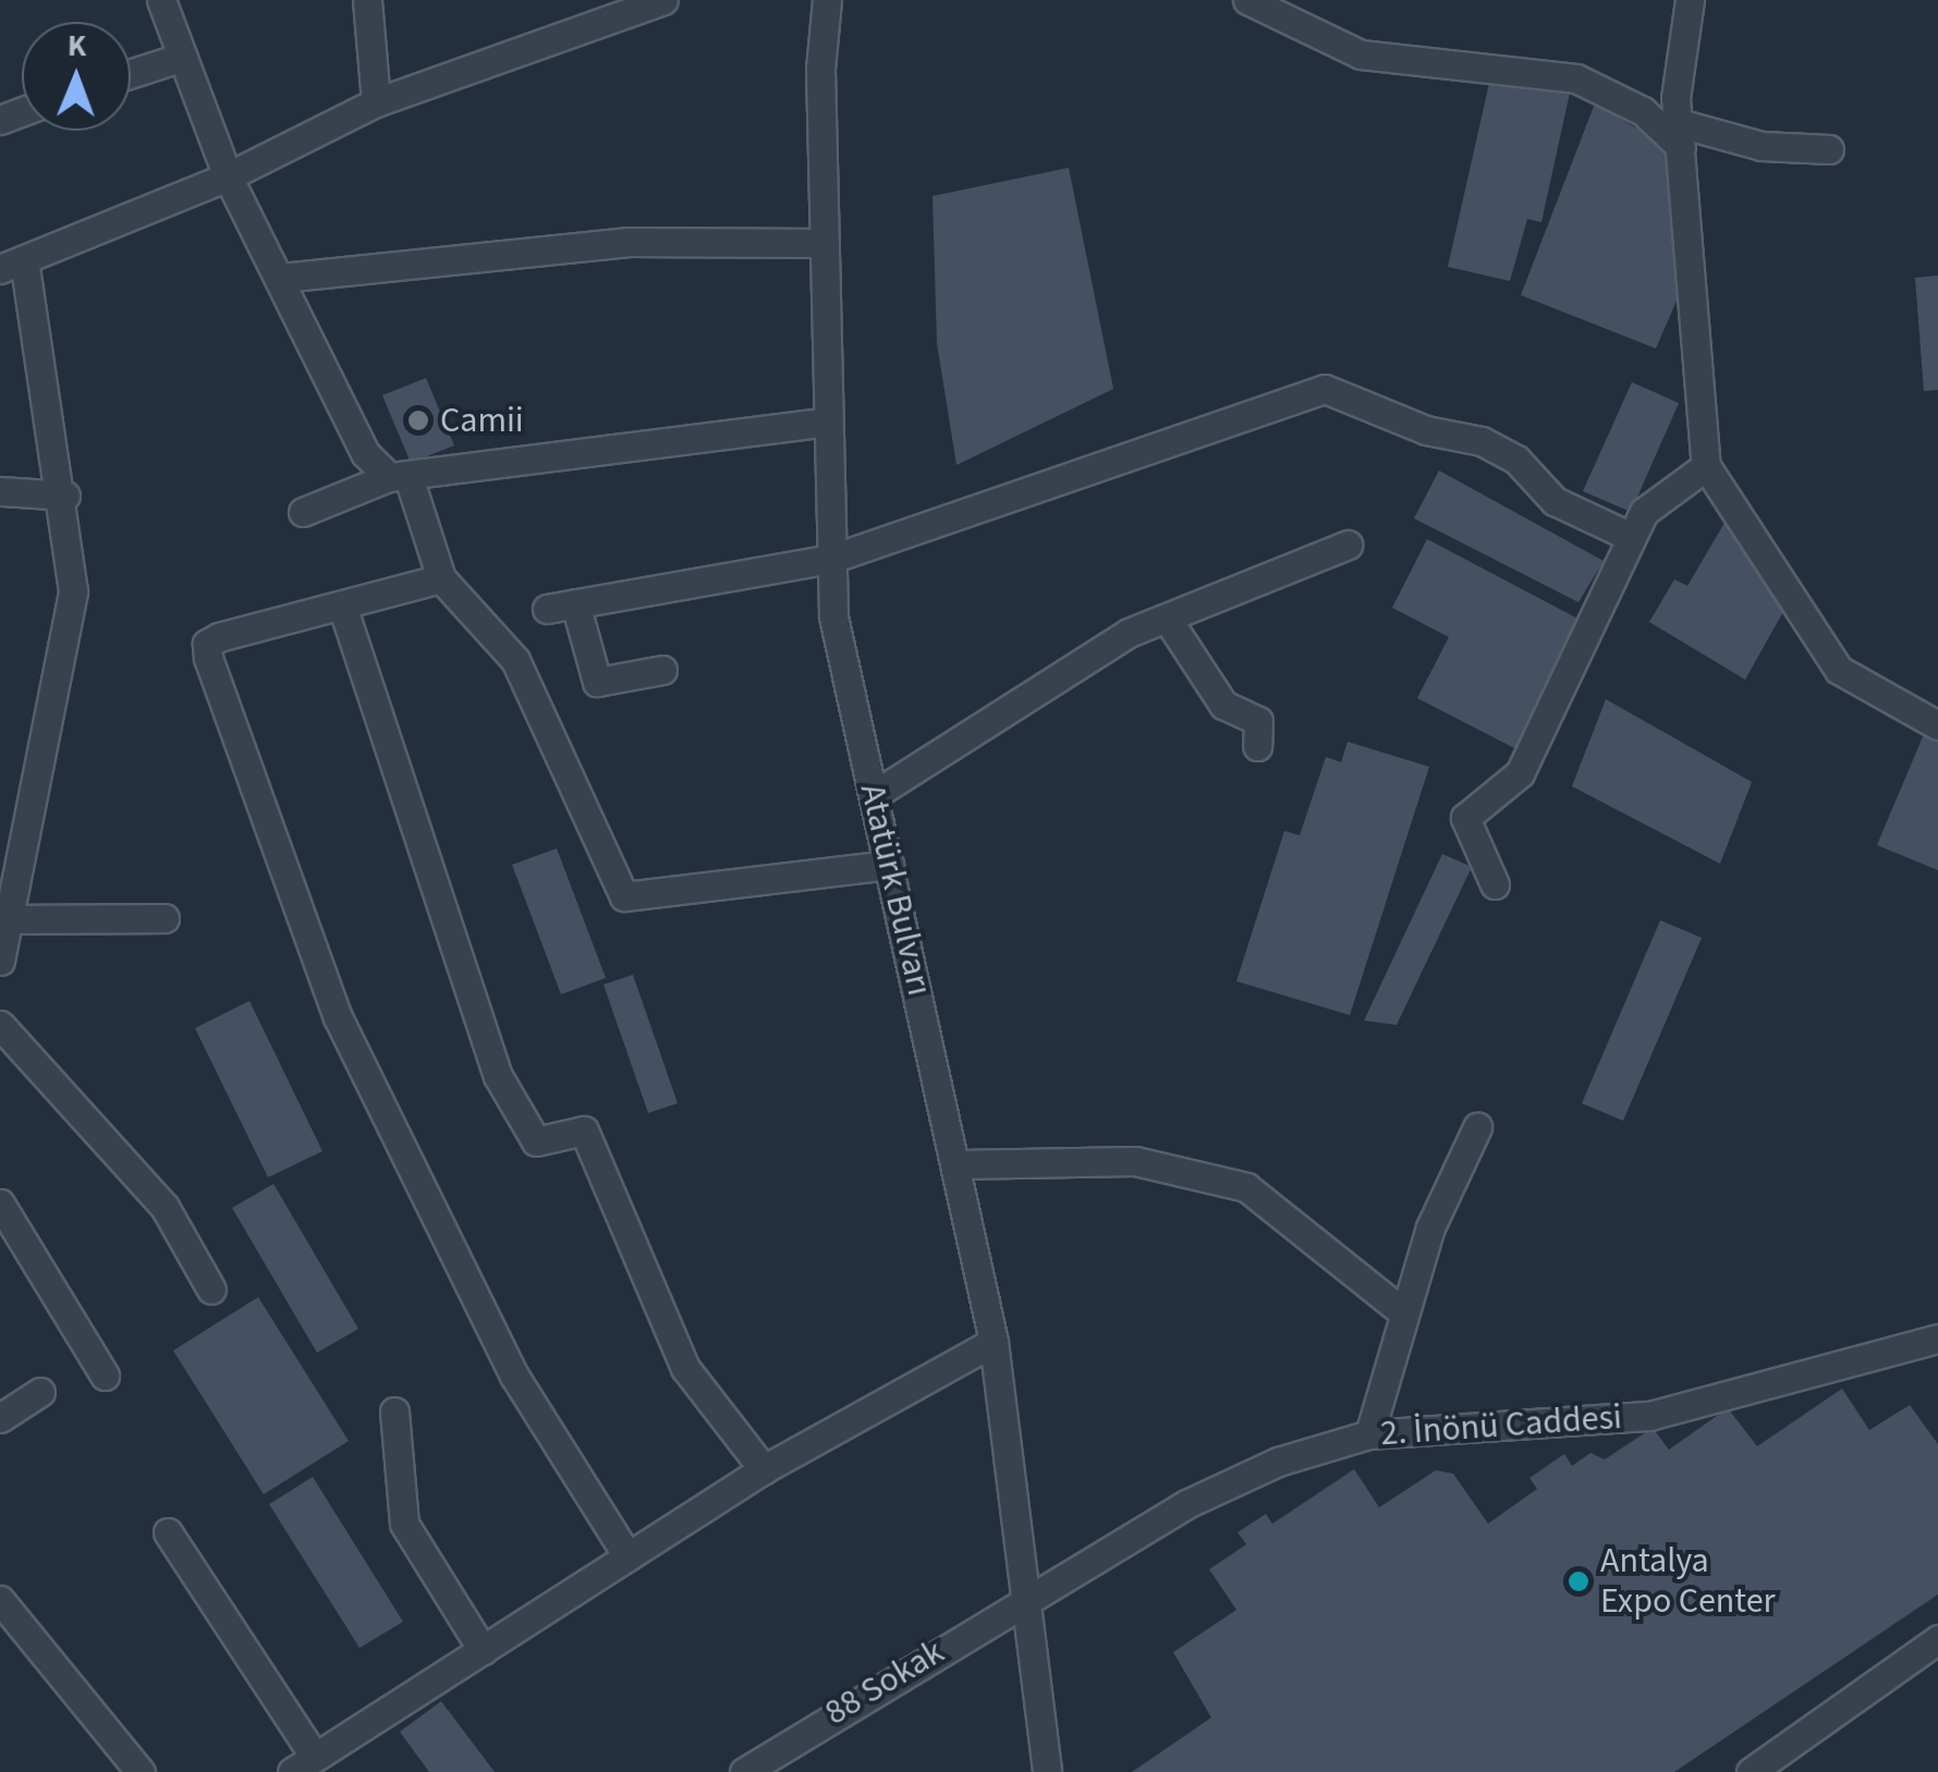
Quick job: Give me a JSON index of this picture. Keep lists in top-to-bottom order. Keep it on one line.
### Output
{"streets":{"street":["Atatürk Bulvarı","2. İnönü Caddesi","88 Sokak"]},"crossings":[["Atatürk Bulvarı","2. İnönü Caddesi"],["Atatürk Bulvarı","88 Sokak"],["2. İnönü Caddesi","88 Sokak"]],"places":["Camii","Antalya Expo Center"],"north":"top"}
